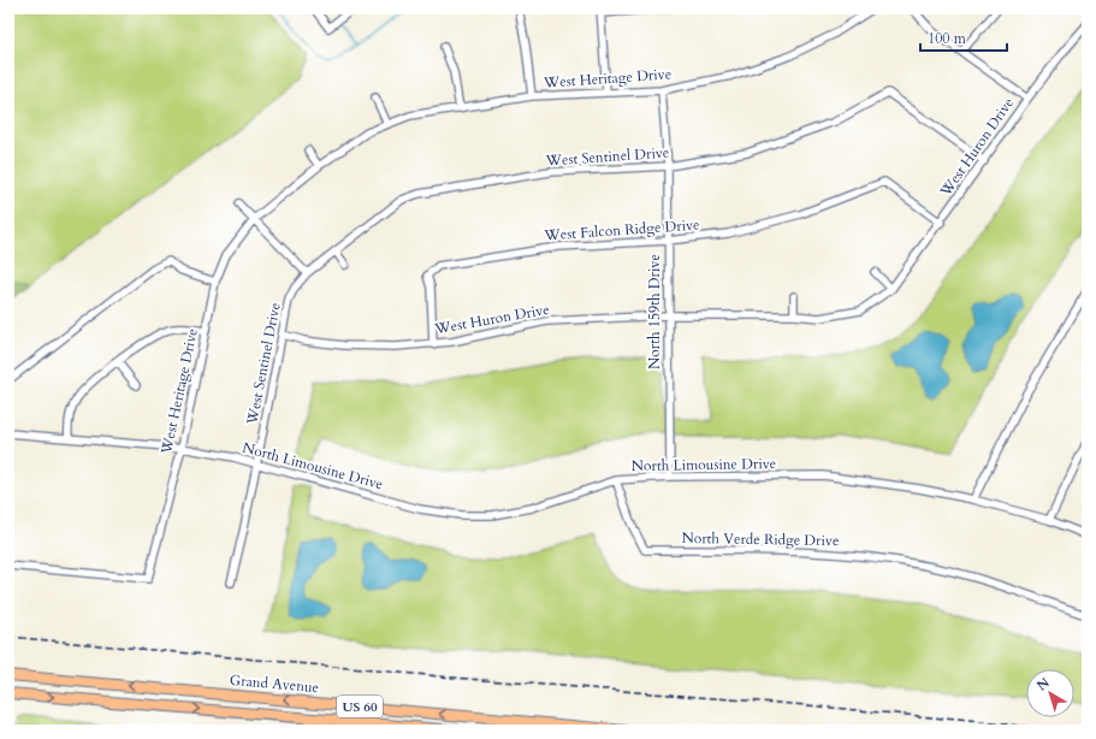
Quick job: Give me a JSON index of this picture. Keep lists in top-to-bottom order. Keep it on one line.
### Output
{"streets":{"highway":["Grand Avenue","US 60"],"street":["West Heritage Drive","West Huron Drive","West Sentinel Drive","West Falcon Ridge Drive","North 159th Drive","North Limousine Drive","North Verde Ridge Drive"]},"crossings":[["West Heritage Drive","North 159th Drive"],["West Heritage Drive","North Limousine Drive"],["West Huron Drive","West Sentinel Drive"],["West Huron Drive","West Falcon Ridge Drive"],["West Huron Drive","North 159th Drive"],["West Sentinel Drive","North 159th Drive"],["West Sentinel Drive","North Limousine Drive"],["West Falcon Ridge Drive","North 159th Drive"],["North 159th Drive","North Limousine Drive"],["North Limousine Drive","North Verde Ridge Drive"]],"scale_bar":"100 m","north":"top left"}
